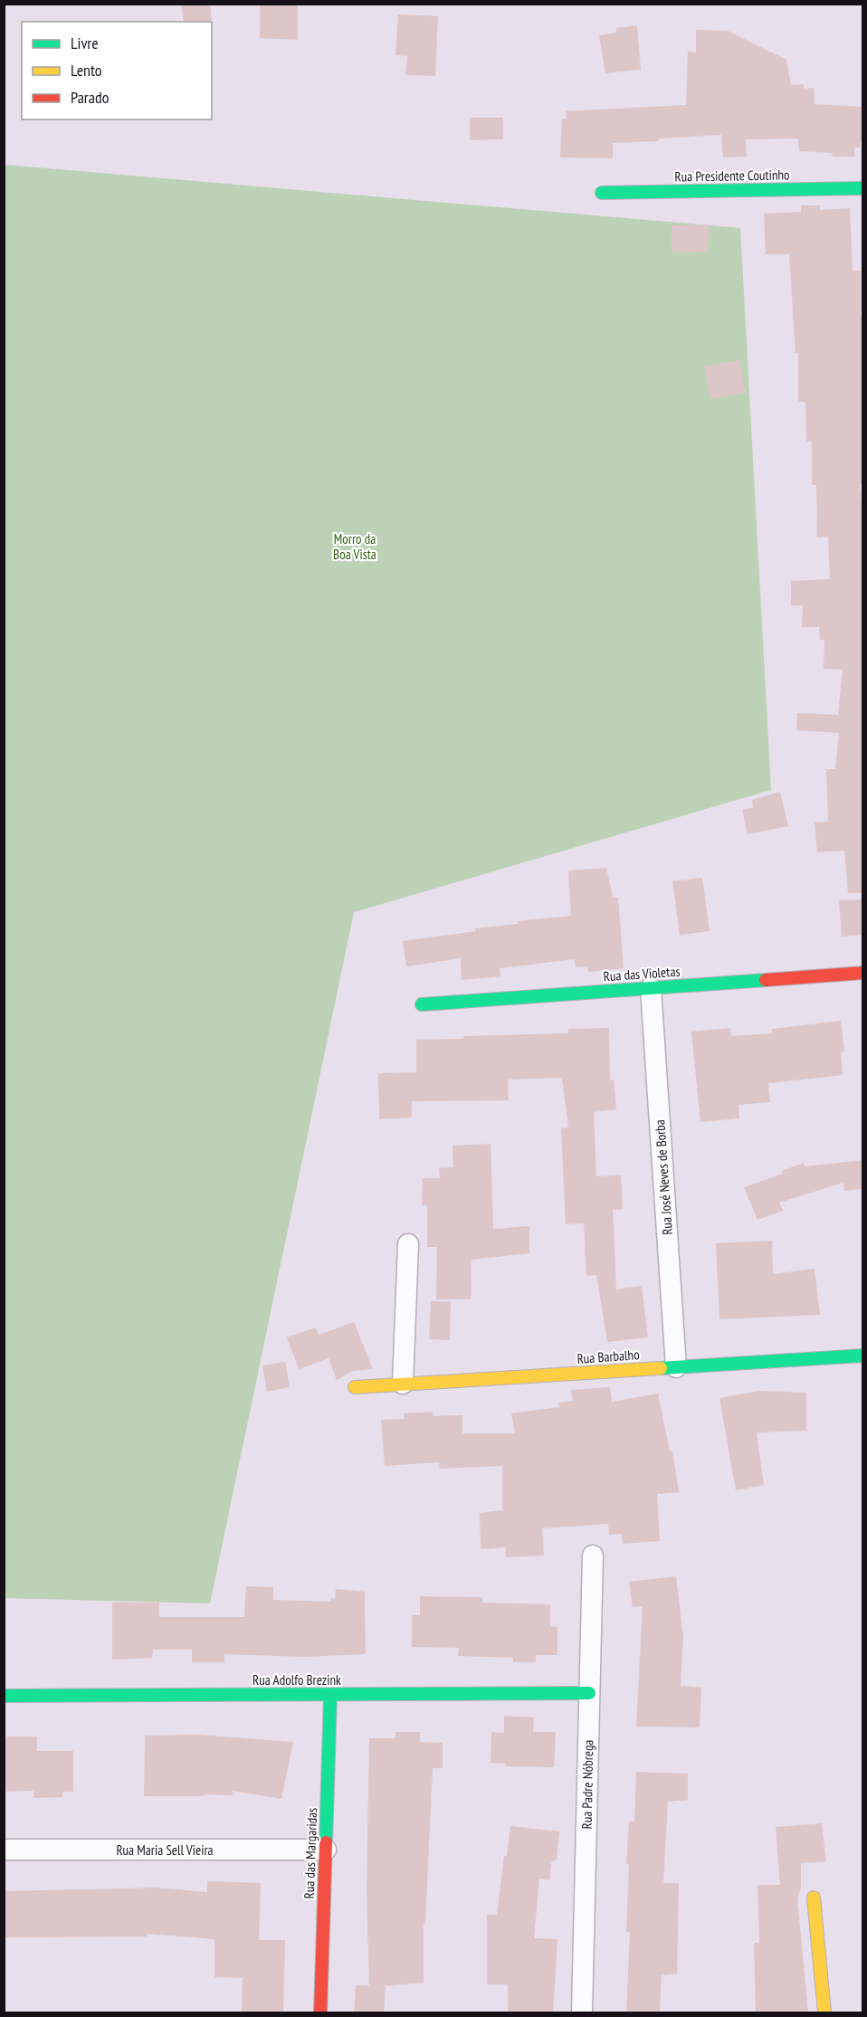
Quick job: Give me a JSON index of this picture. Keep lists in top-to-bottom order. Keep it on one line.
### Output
{"streets":{"street":["Rua Presidente Coutinho","Rua das Violetas","Rua José Neves de Borba","Rua Barbalho","Rua Adolfo Brezink","Rua Padre Nóbrega","Rua Maria Sell Vieira","Rua das Margaridas"]},"crossings":[["Rua das Violetas","Rua José Neves de Borba"],["Rua José Neves de Borba","Rua Barbalho"],["Rua Adolfo Brezink","Rua Padre Nóbrega"],["Rua Adolfo Brezink","Rua das Margaridas"],["Rua Maria Sell Vieira","Rua das Margaridas"]],"parks":["Morro da Boa Vista"],"legend":["Livre","Lento","Parado"]}
